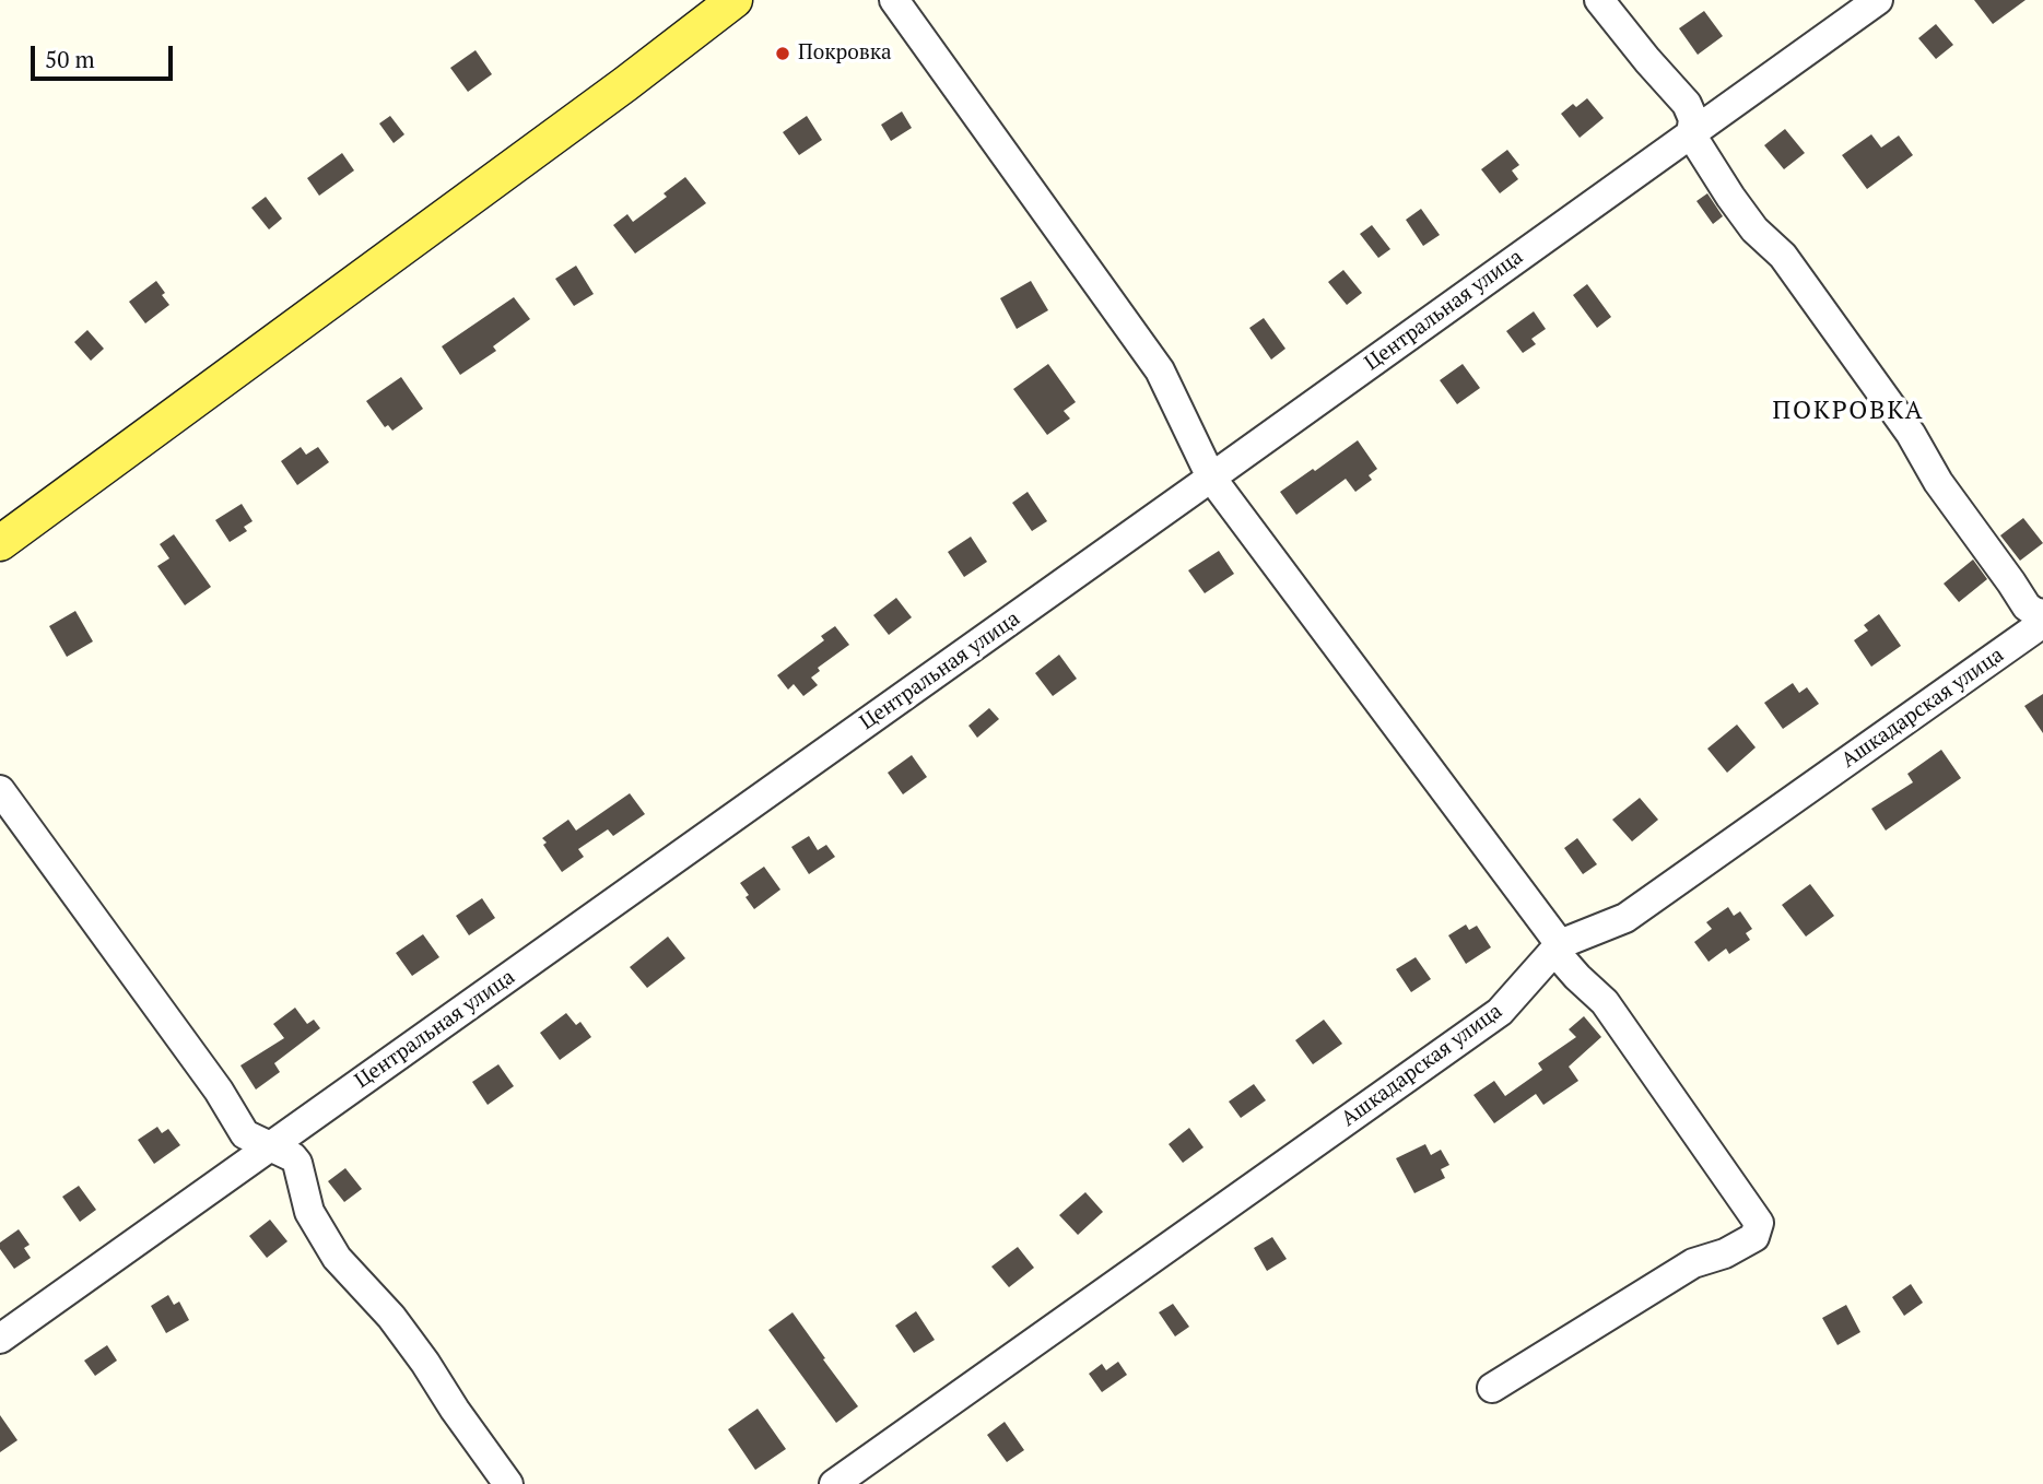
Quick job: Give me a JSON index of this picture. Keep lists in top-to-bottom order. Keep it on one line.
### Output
{"streets":{"street":["Центральная улица","Ашкадарская улица"]},"districts":["ПОКРОВКА"],"places":["Покровка"],"scale_bar":"50 m"}
